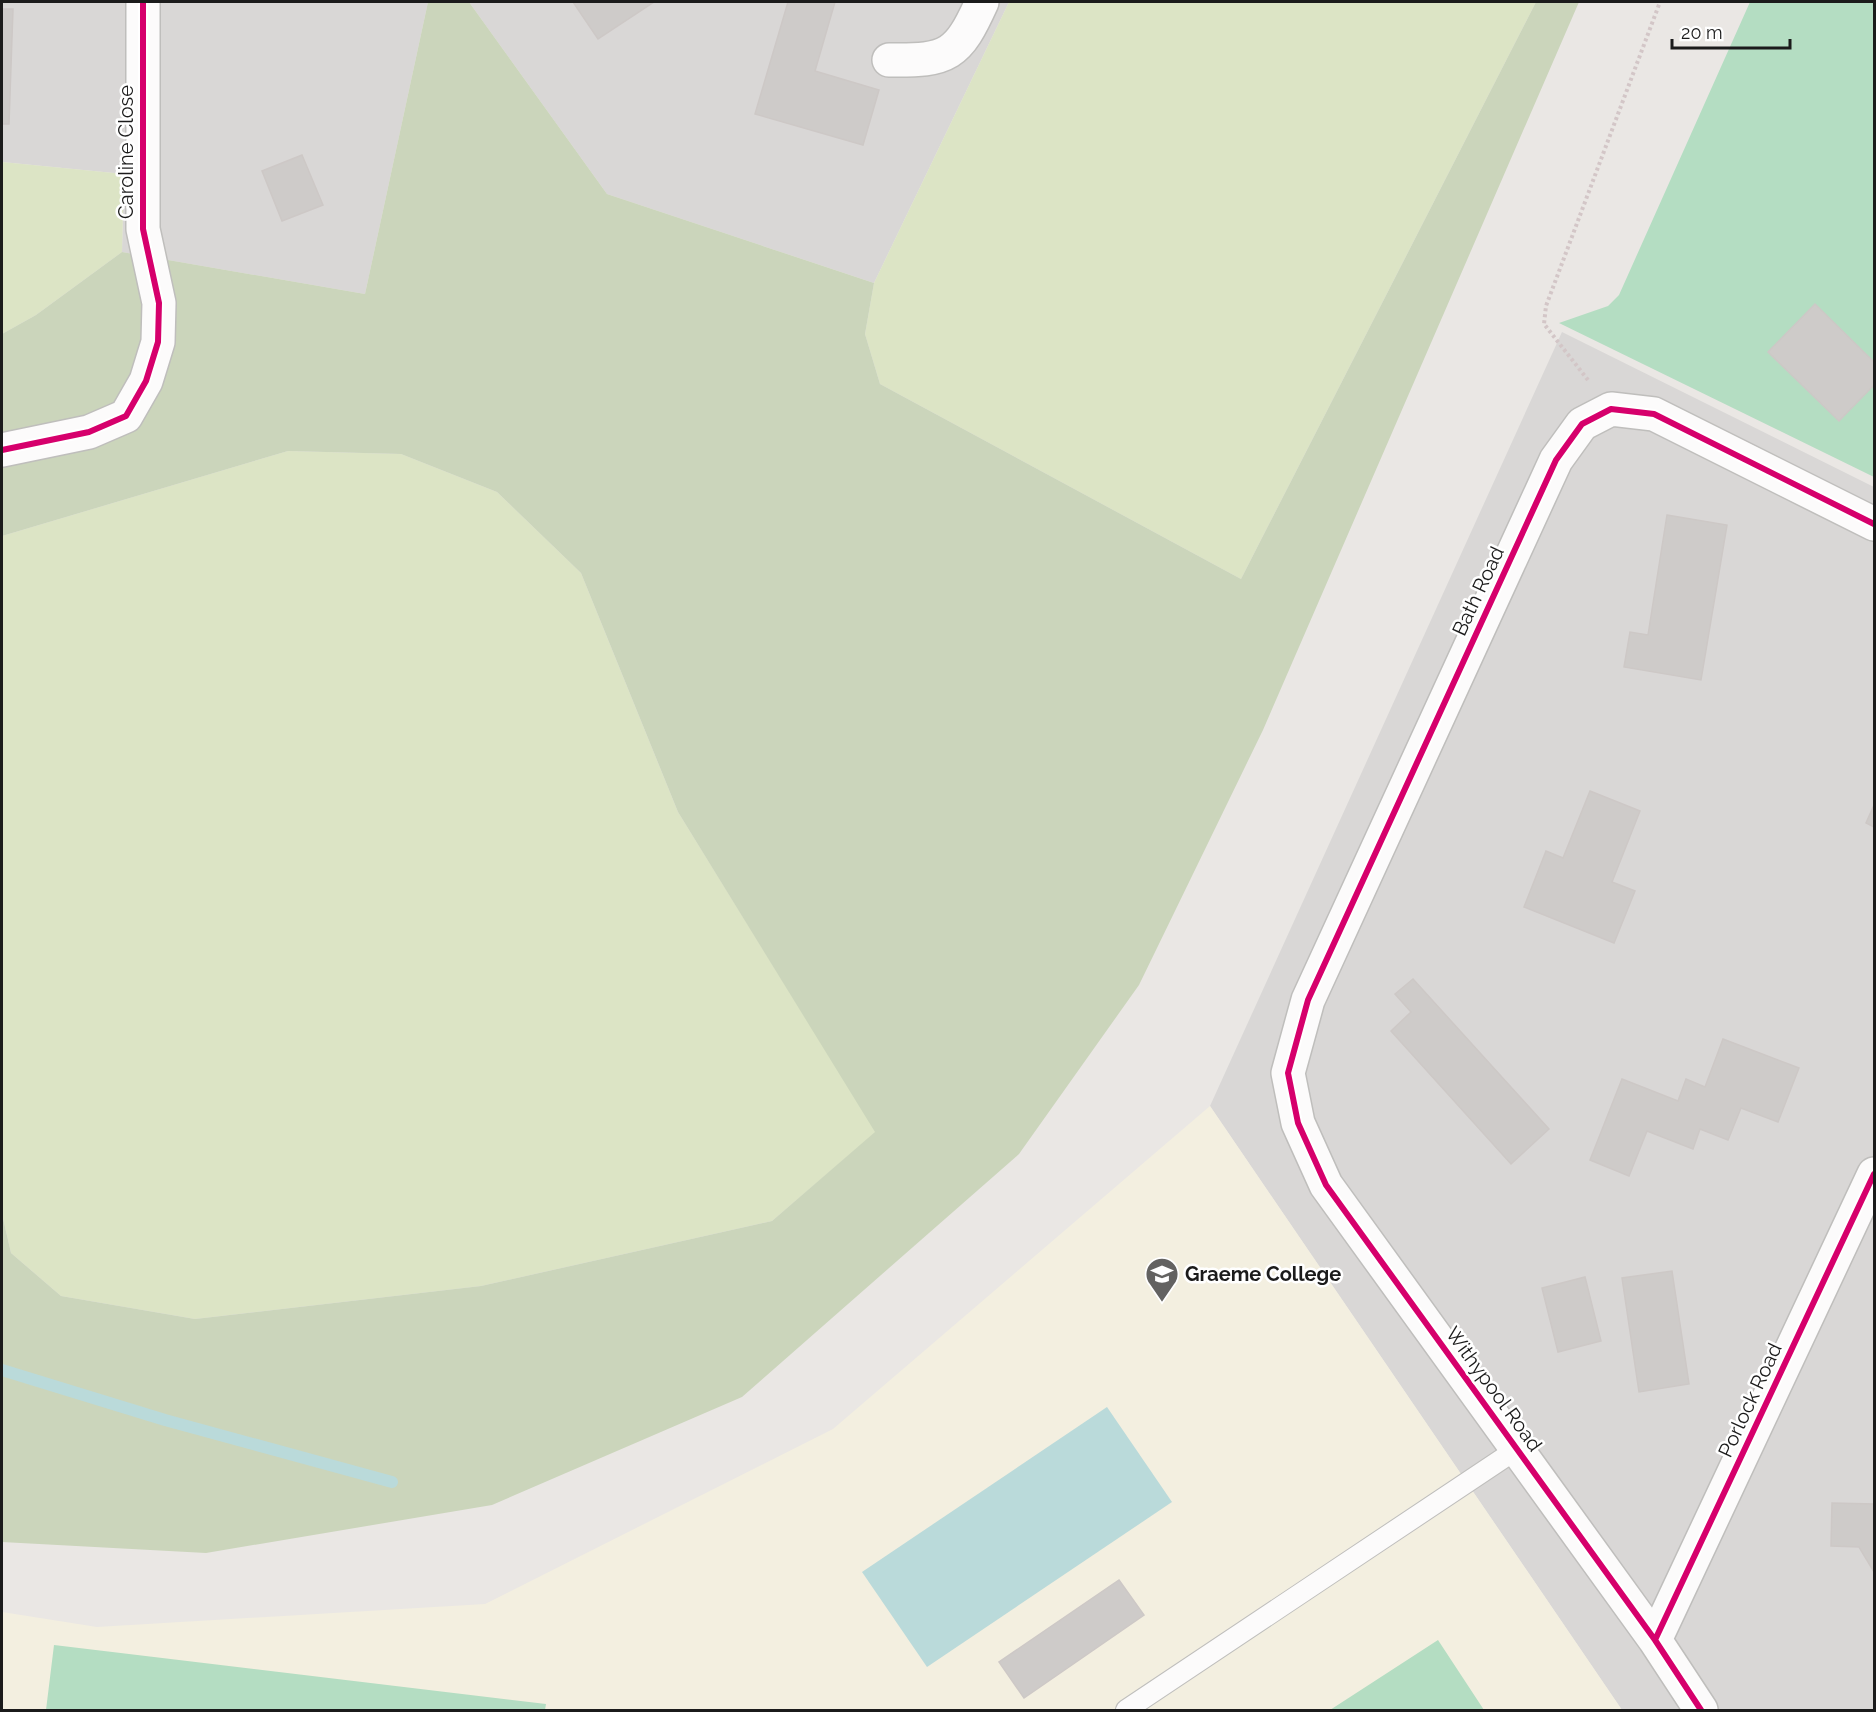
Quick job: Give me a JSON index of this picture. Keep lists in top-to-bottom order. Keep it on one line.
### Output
{"streets":{"street":["Caroline Close","Bath Road","Withypool Road","Porlock Road"]},"crossings":[["Bath Road","Withypool Road"],["Withypool Road","Porlock Road"]],"places":{"school or university":["Graeme College"]},"scale_bar":"20 m"}
